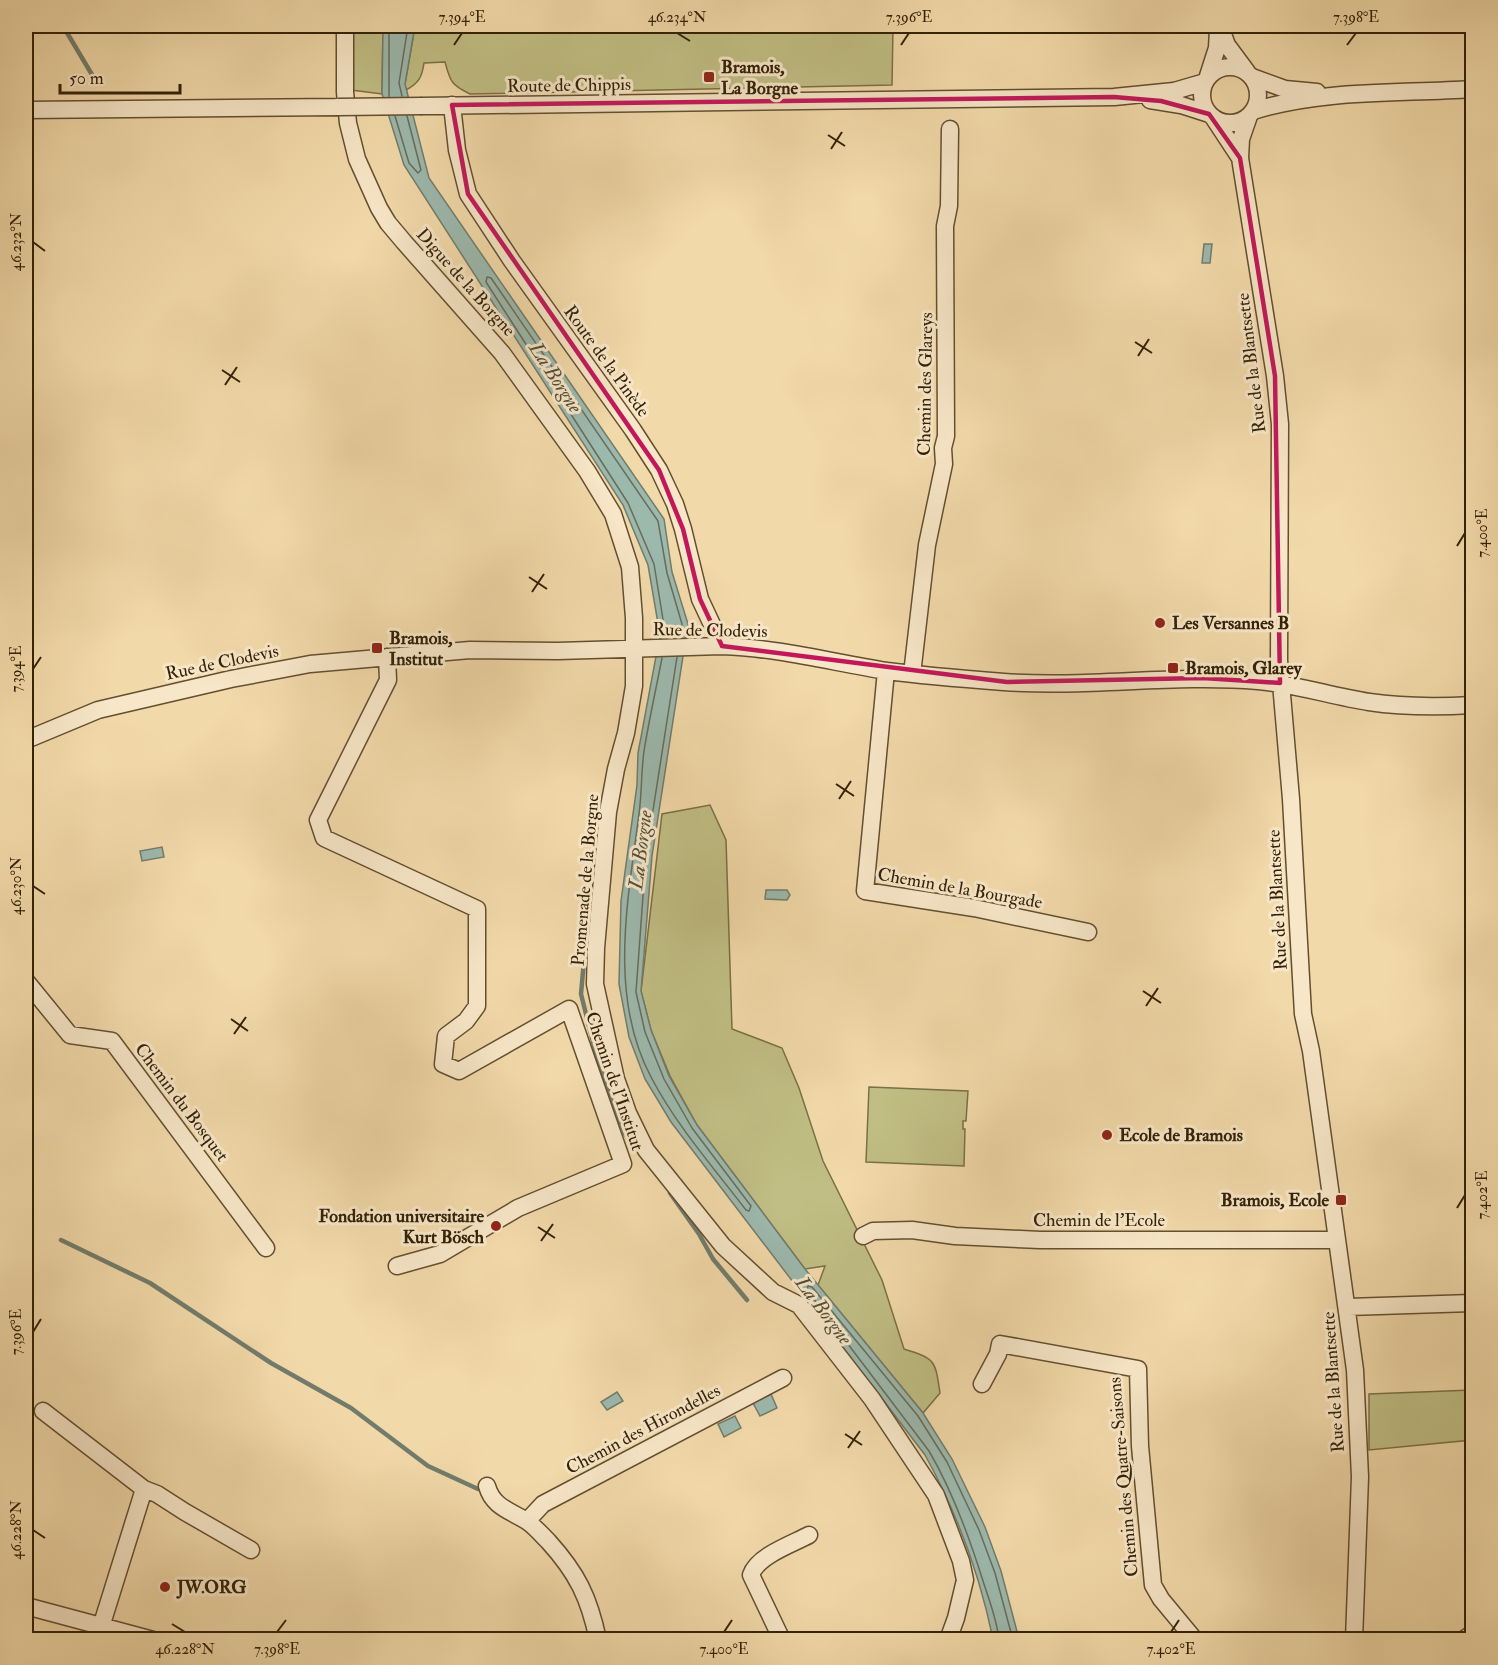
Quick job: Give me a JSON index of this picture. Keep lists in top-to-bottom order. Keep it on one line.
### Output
{"streets":{"street":["Route de Chippis","Digue de la Borgne","Route de la Pinède","Rue de la Blantsette","Chemin des Glareys","Rue de Clodevis","Promenade de la Borgne","Chemin de la Bourgade","Chemin de l'Institut","Chemin du Bosquet","Chemin de l'Ecole","Chemin des Hirondelles","Chemin des Quatre-Saisons"]},"crossings":[["Route de Chippis","Route de la Pinède"],["Route de Chippis","Rue de la Blantsette"],["Digue de la Borgne","Rue de Clodevis"],["Digue de la Borgne","Promenade de la Borgne"],["Route de la Pinède","Rue de Clodevis"],["Rue de la Blantsette","Rue de Clodevis"],["Rue de la Blantsette","Chemin de l'Ecole"],["Chemin des Glareys","Rue de Clodevis"],["Rue de Clodevis","Promenade de la Borgne"],["Rue de Clodevis","Chemin de la Bourgade"],["Rue de Clodevis","Chemin de l'Institut"]],"water":["La Borgne"],"places":{"transit":["Bramois, La Borgne","Bramois, Institut","Bramois, Glarey","Bramois, Ecole"],"other":["Les Versannes B","Ecole de Bramois","Fondation universitaire Kurt Bösch","JW.ORG"]},"scale_bar":"50 m","coordinates":["7.394°E","46.234°N","7.396°E","7.398°E","46.232°N","7.400°E","46.230°N","7.402°E","46.228°N"]}
